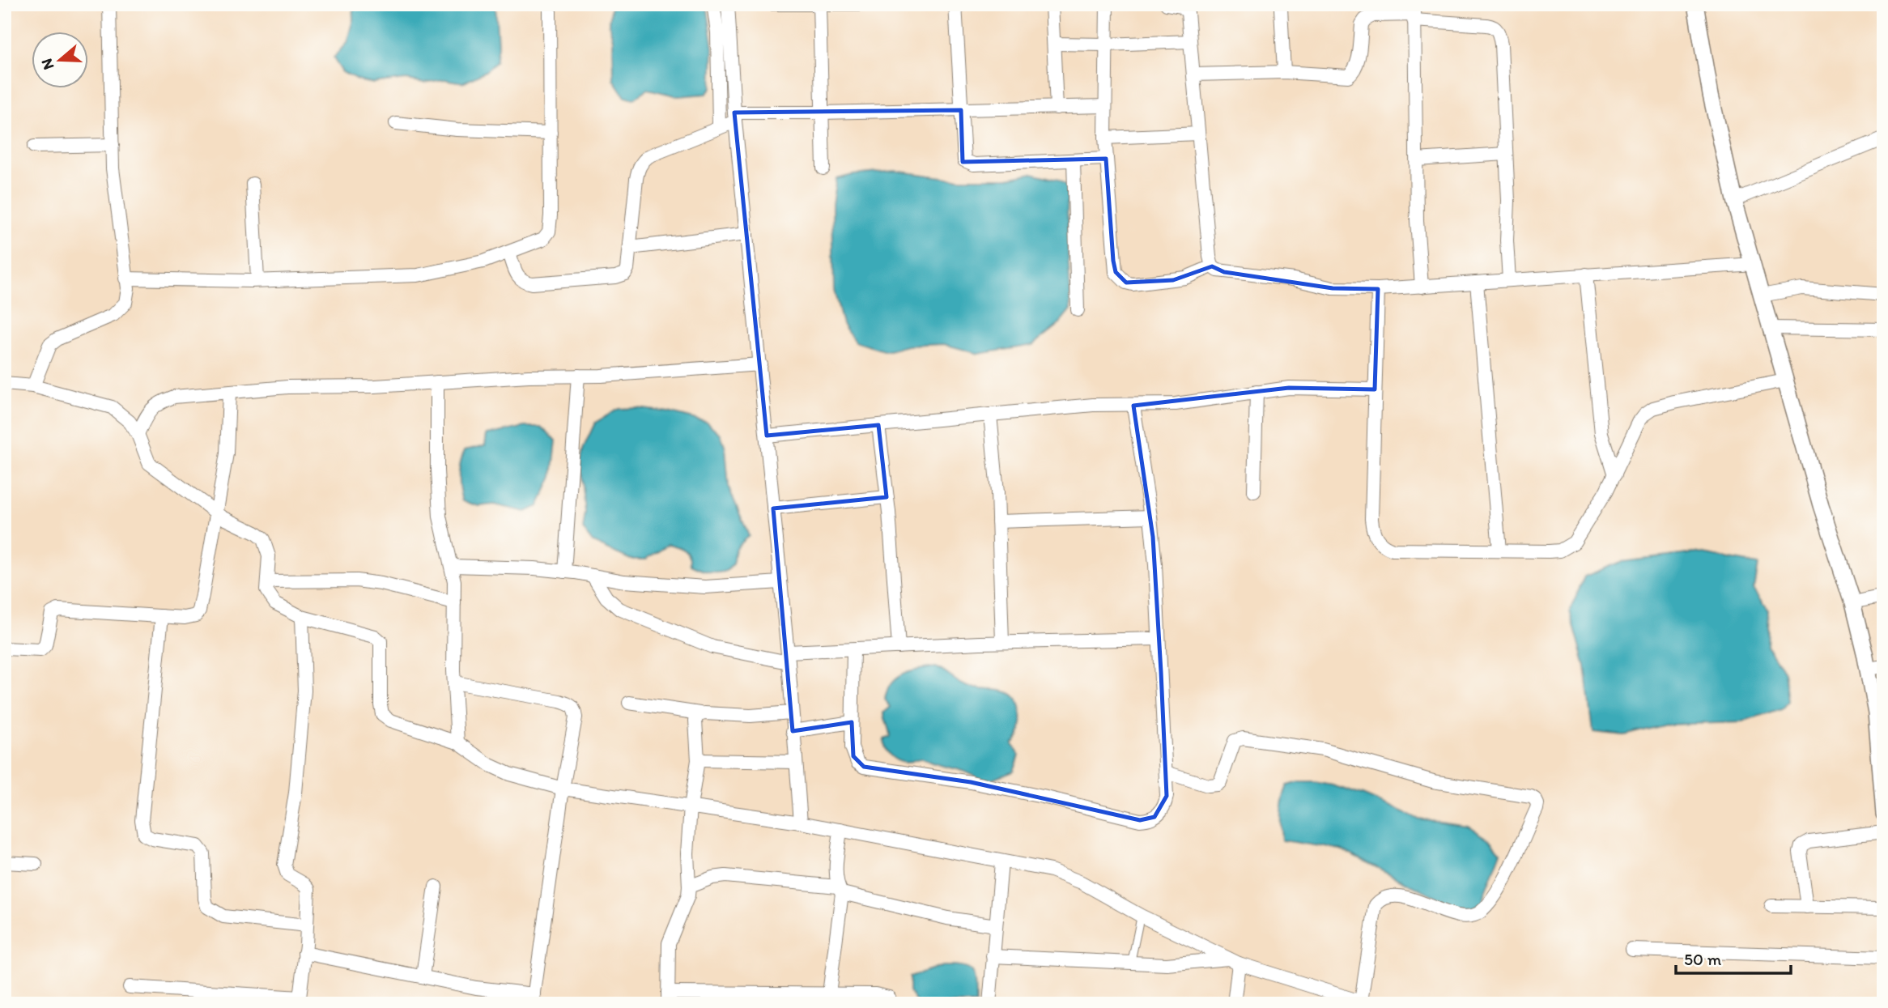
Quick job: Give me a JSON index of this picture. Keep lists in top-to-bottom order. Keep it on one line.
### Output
{"scale_bar":"50 m","north":"left"}
